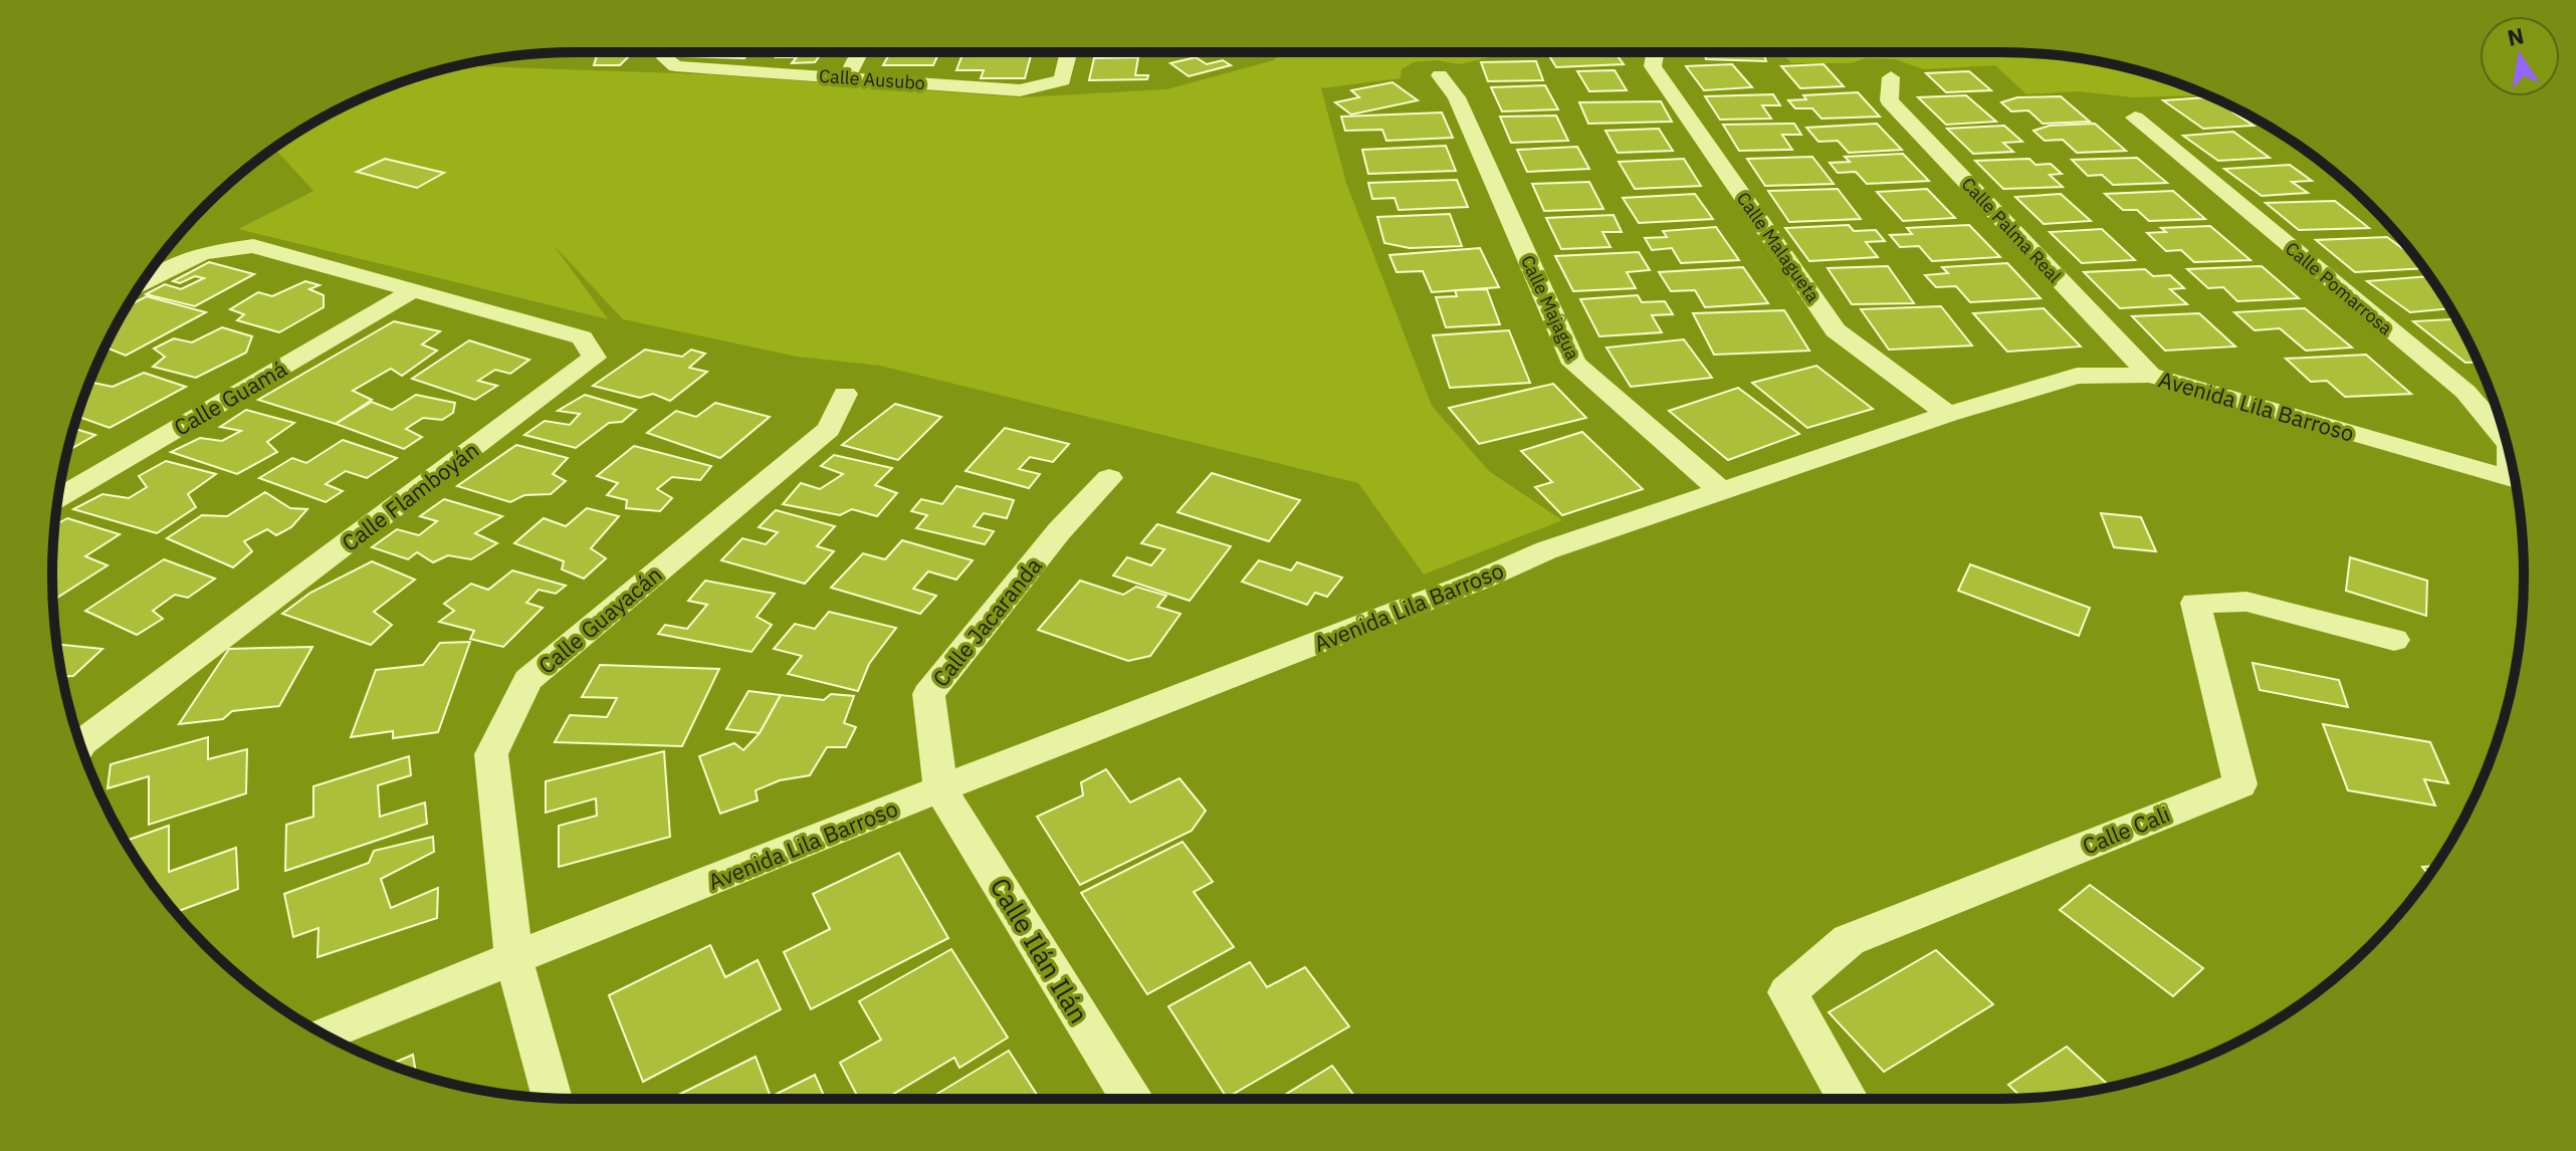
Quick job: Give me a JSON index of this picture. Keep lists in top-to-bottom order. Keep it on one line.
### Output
{"streets":{"street":["Calle Ausubo","Calle Palma Real","Calle Malagueta","Calle Pomarrosa","Calle Majagua","Calle Guamá","Avenida Lila Barroso","Calle Flamboyán","Calle Guayacán","Calle Jacaranda","Calle Cali","Calle Ilán Ilán"]},"crossings":[["Calle Palma Real","Avenida Lila Barroso"],["Calle Malagueta","Avenida Lila Barroso"],["Calle Majagua","Avenida Lila Barroso"],["Calle Guamá","Calle Flamboyán"],["Avenida Lila Barroso","Calle Guayacán"],["Avenida Lila Barroso","Calle Jacaranda"],["Avenida Lila Barroso","Calle Ilán Ilán"],["Calle Jacaranda","Calle Ilán Ilán"]],"north":"top"}
